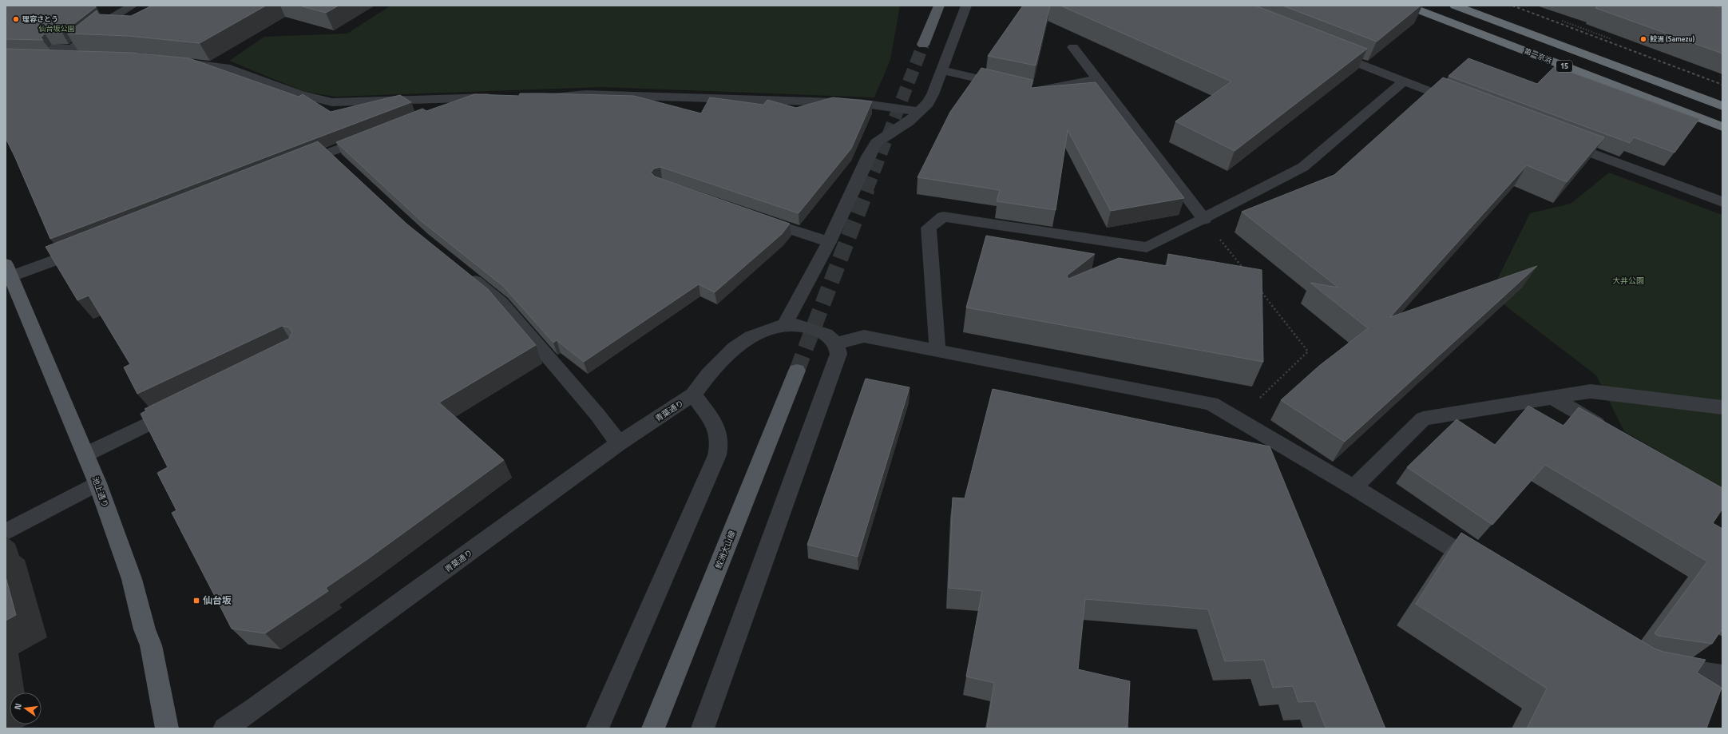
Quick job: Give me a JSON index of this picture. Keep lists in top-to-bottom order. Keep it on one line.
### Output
{"streets":{"highway":["第一京浜","15"],"main road":["池上通り","鮫洲大山線"],"street":["青葉通り"]},"parks":["仙台坂公園","大井公園"],"places":{"other":["理容さとう","鮫洲 (Samezu)"],"transit":["仙台坂"]},"north":"left"}
